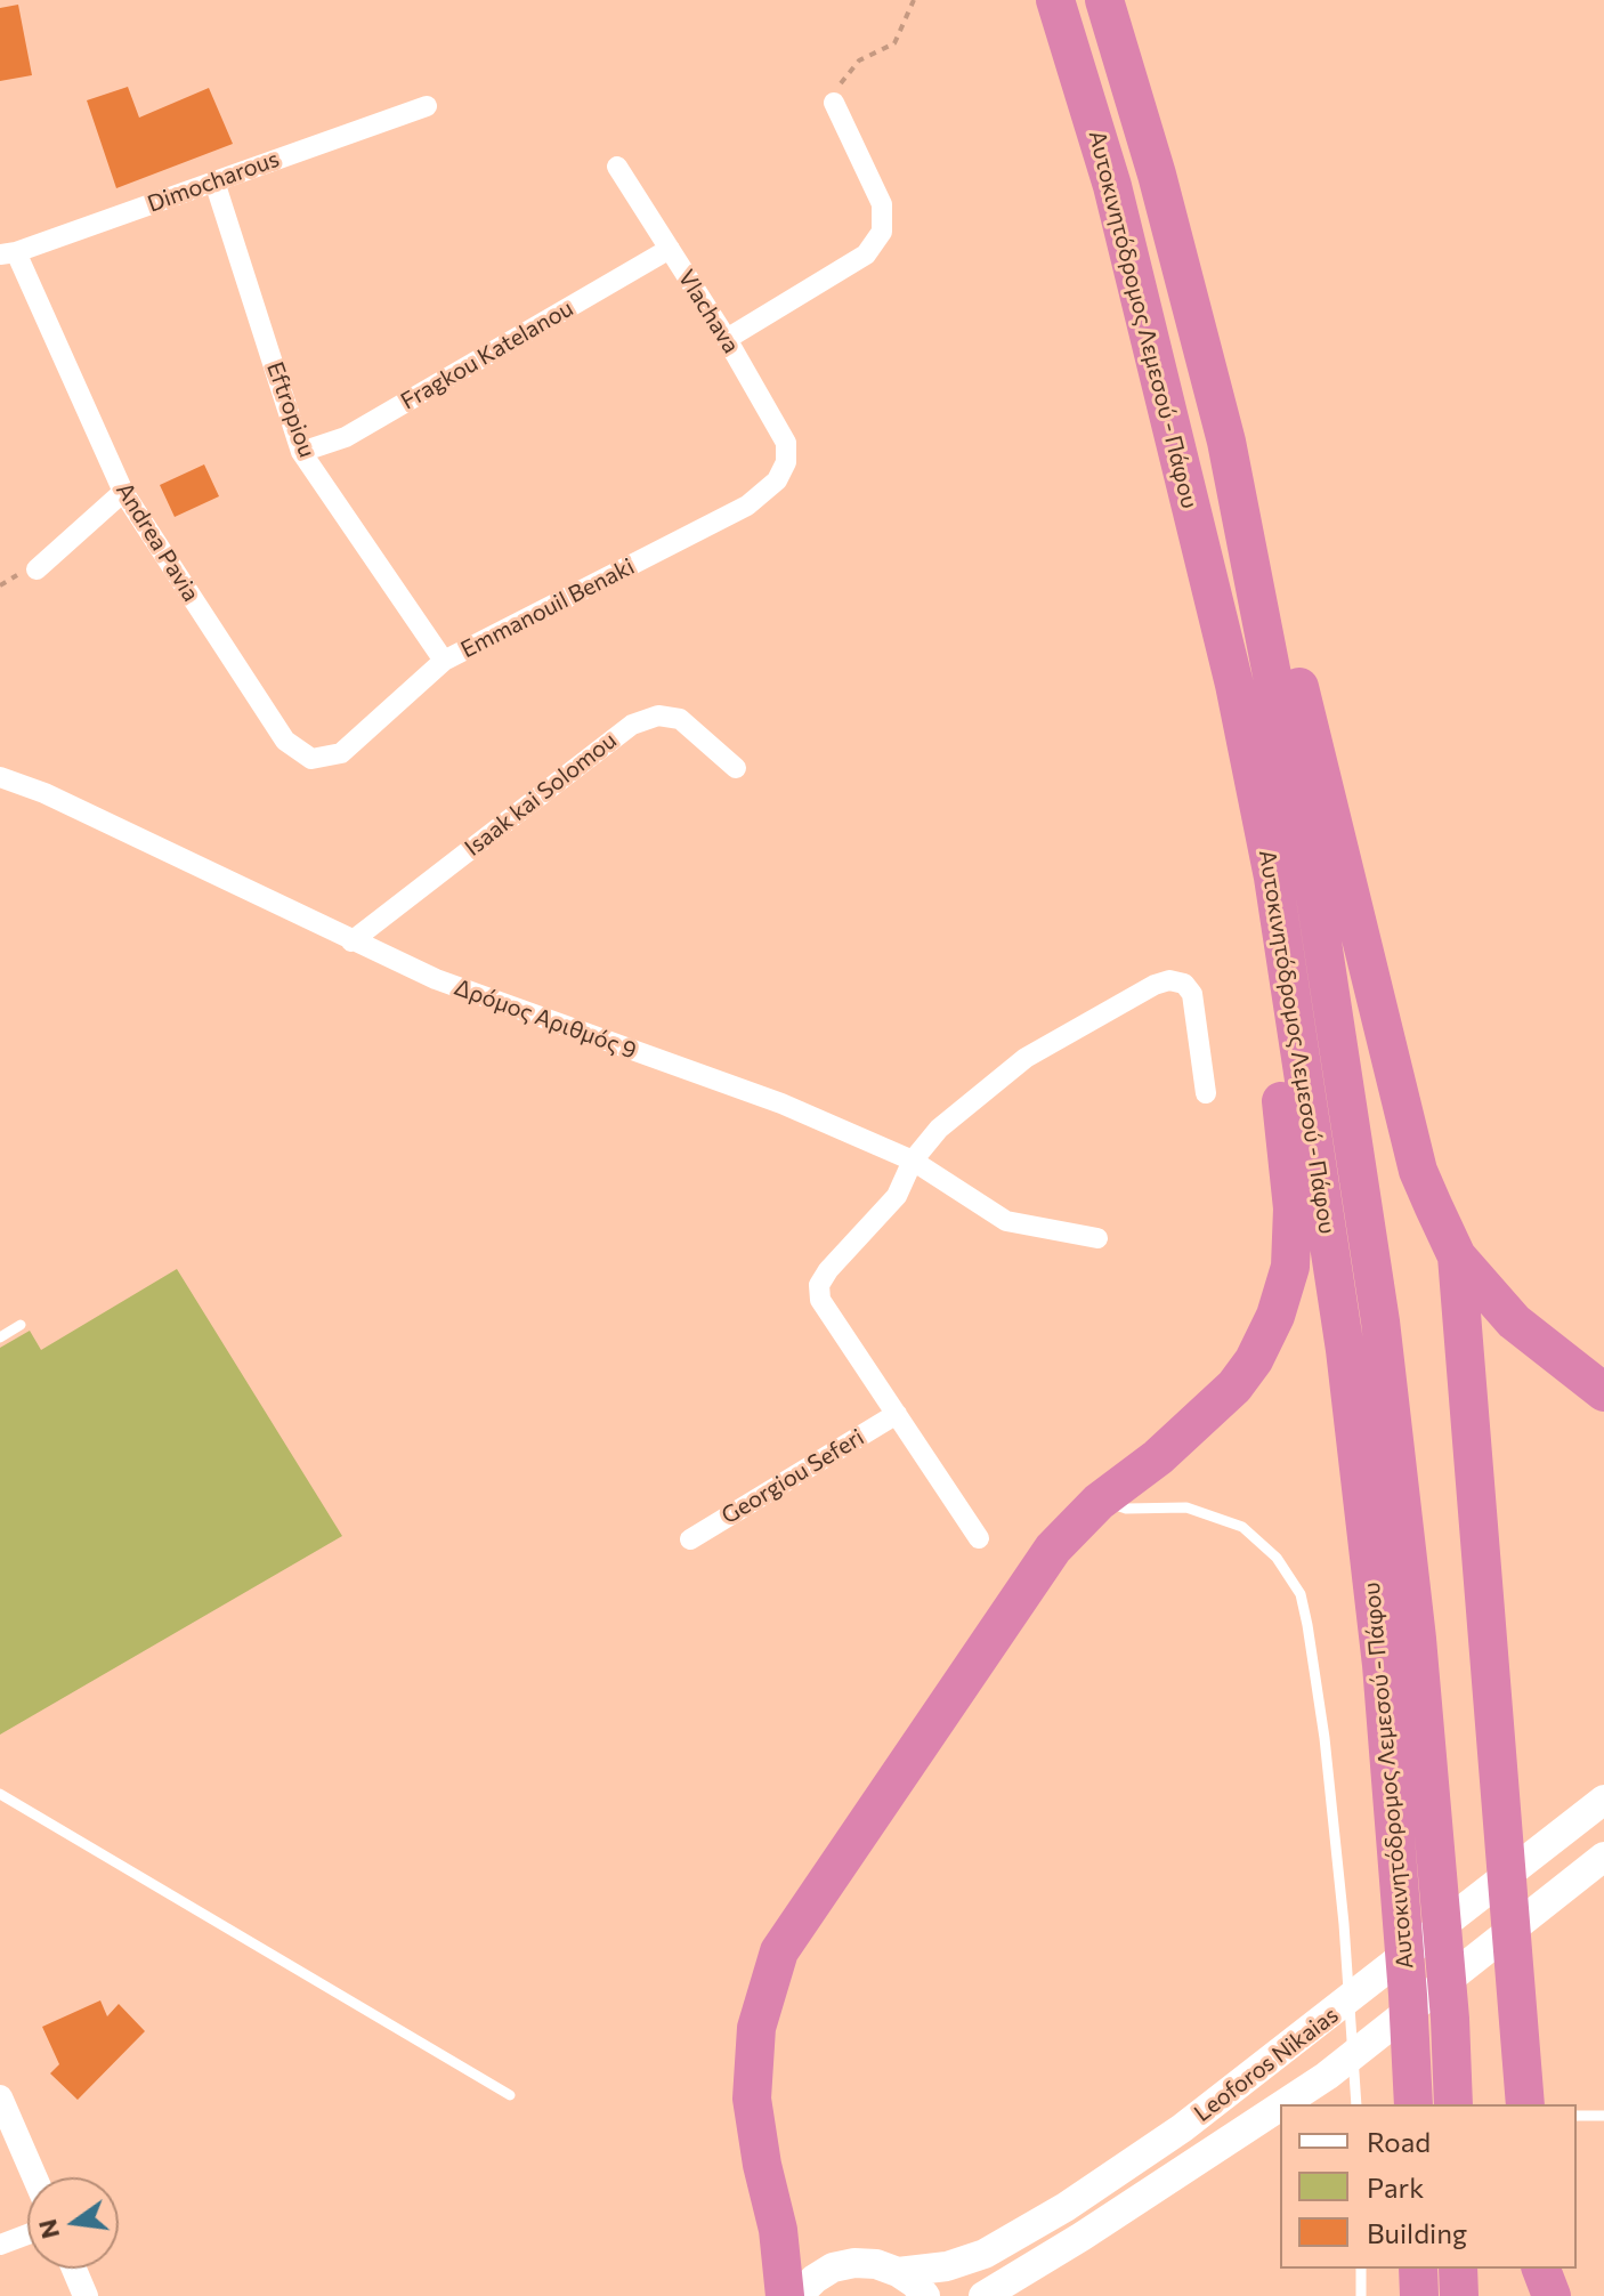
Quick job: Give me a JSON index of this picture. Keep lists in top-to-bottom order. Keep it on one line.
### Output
{"streets":{"highway":["Αυτοκινητόδρομος Λεμεσού - Πάφου"],"main road":["Leoforos Nikaias"],"street":["Dimocharous","Vlachava","Fragkou Katelanou","Eftropiou","Andrea Pavia","Emmanouil Benaki","Isaak kai Solomou","Δρόμος Αριθμός 9","Georgiou Seferi"]},"crossings":[["Dimocharous","Eftropiou"],["Dimocharous","Andrea Pavia"],["Vlachava","Fragkou Katelanou"],["Vlachava","Emmanouil Benaki"],["Fragkou Katelanou","Eftropiou"],["Eftropiou","Emmanouil Benaki"],["Andrea Pavia","Emmanouil Benaki"],["Isaak kai Solomou","Δρόμος Αριθμός 9"]],"legend":["Road","Park","Building"],"north":"left"}
